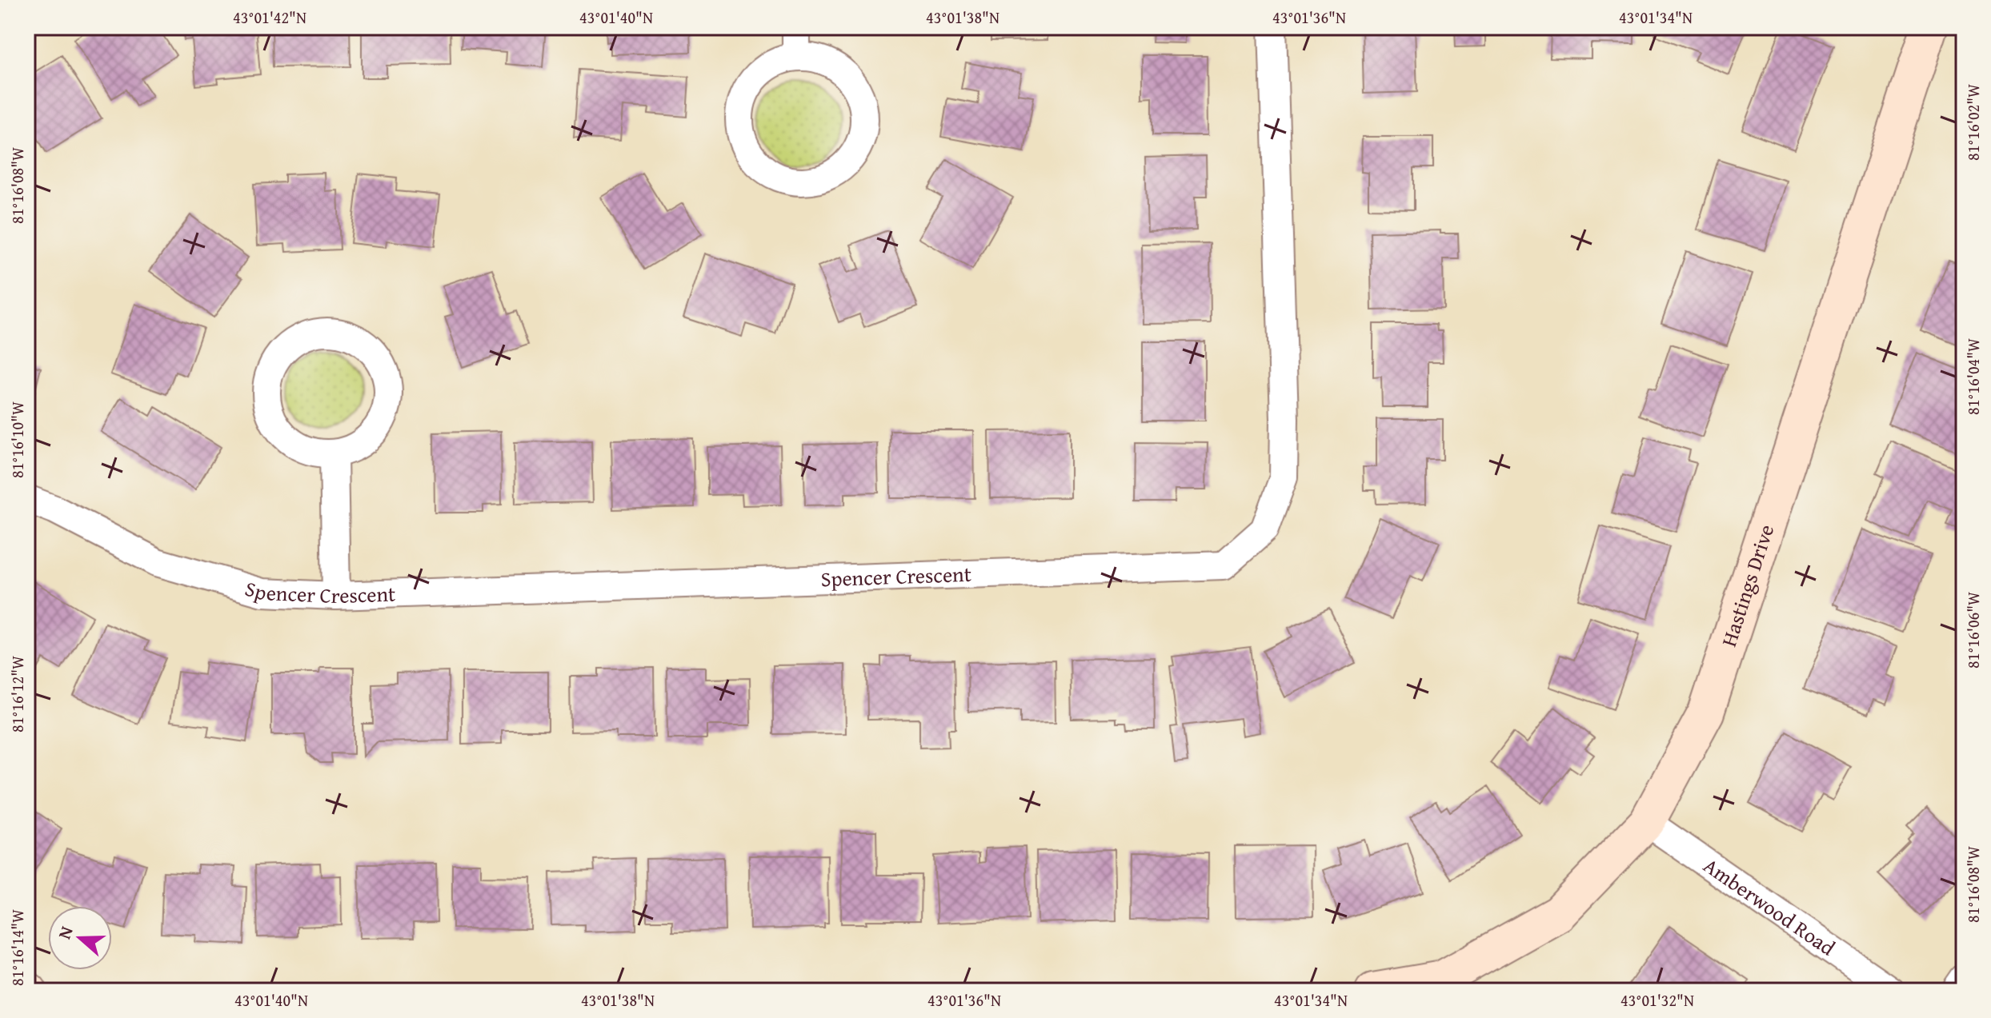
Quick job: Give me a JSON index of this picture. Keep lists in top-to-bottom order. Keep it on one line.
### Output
{"streets":{"street":["Spencer Crescent","Hastings Drive","Amberwood Road"]},"crossings":[["Hastings Drive","Amberwood Road"]],"north":"left","coordinates":["43°01'42\"N","43°01'40\"N","43°01'38\"N","43°01'36\"N","43°01'34\"N","81°16'02\"W","81°16'08\"W","81°16'04\"W","81°16'10\"W","81°16'06\"W","81°16'12\"W","81°16'14\"W","43°01'32\"N"]}
